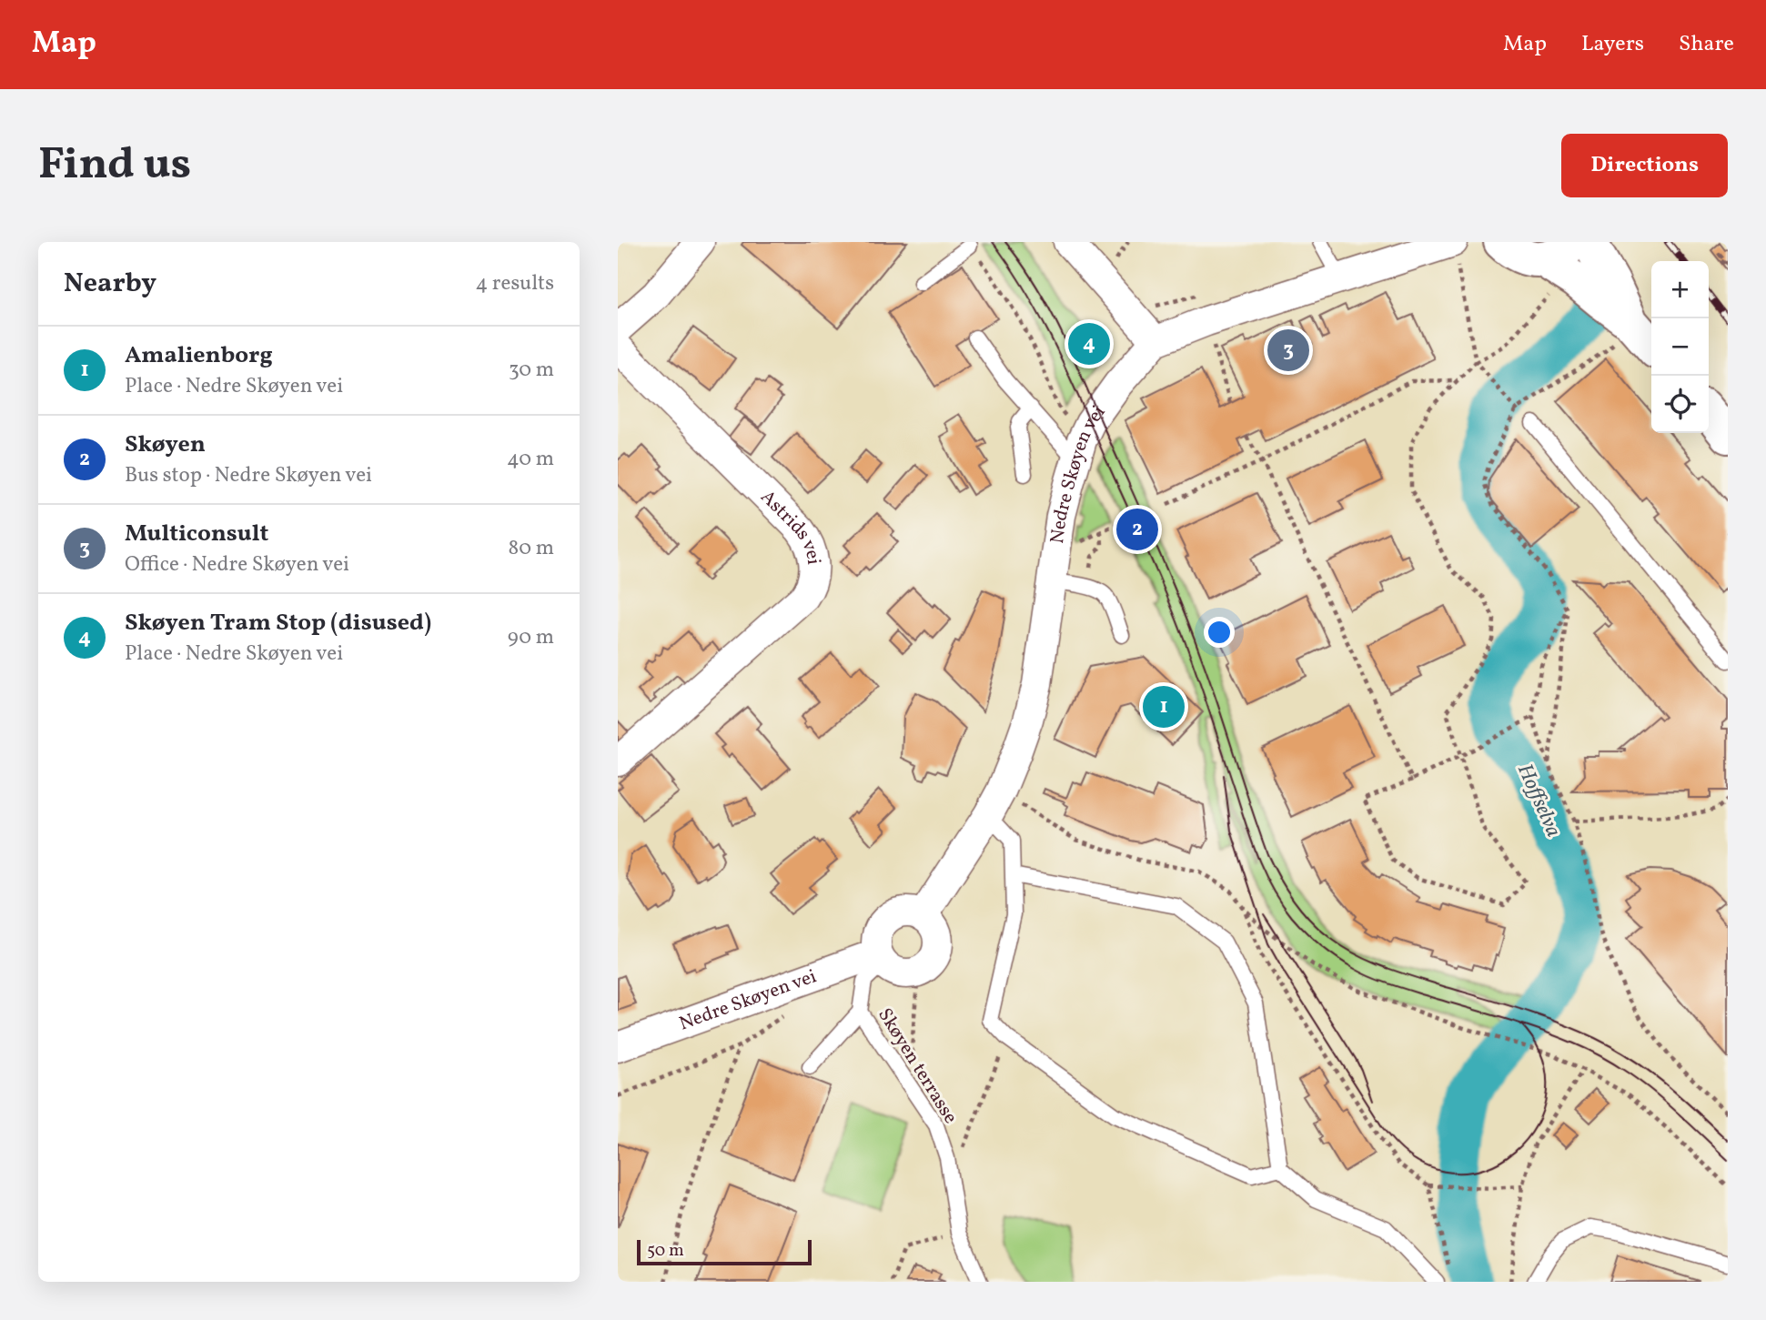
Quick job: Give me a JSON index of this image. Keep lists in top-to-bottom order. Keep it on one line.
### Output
{"streets":{"street":["Nedre Skøyen vei","Astrids vei"],"lane":["Skøyen terrasse"]},"crossings":[["Nedre Skøyen vei","Skøyen terrasse"]],"water":["Hoffselva"],"scale_bar":"50 m","page":{"header":"Map","nav":["Map","Layers","Share"],"buttons":"Directions","title":"Find us","heading":["Nearby","4 results"],"map_buttons":["+","−"],"pins":["4","3","2","1"],"list":[{"mark":"1","name":"Amalienborg","note":"Place · Nedre Skøyen vei","value":"30 m"},{"mark":"2","name":"Skøyen","note":"Bus stop · Nedre Skøyen vei","value":"40 m"},{"mark":"3","name":"Multiconsult","note":"Office · Nedre Skøyen vei","value":"80 m"},{"mark":"4","name":"Skøyen Tram Stop (disused)","note":"Place · Nedre Skøyen vei","value":"90 m"}],"scale":"50 m"}}
